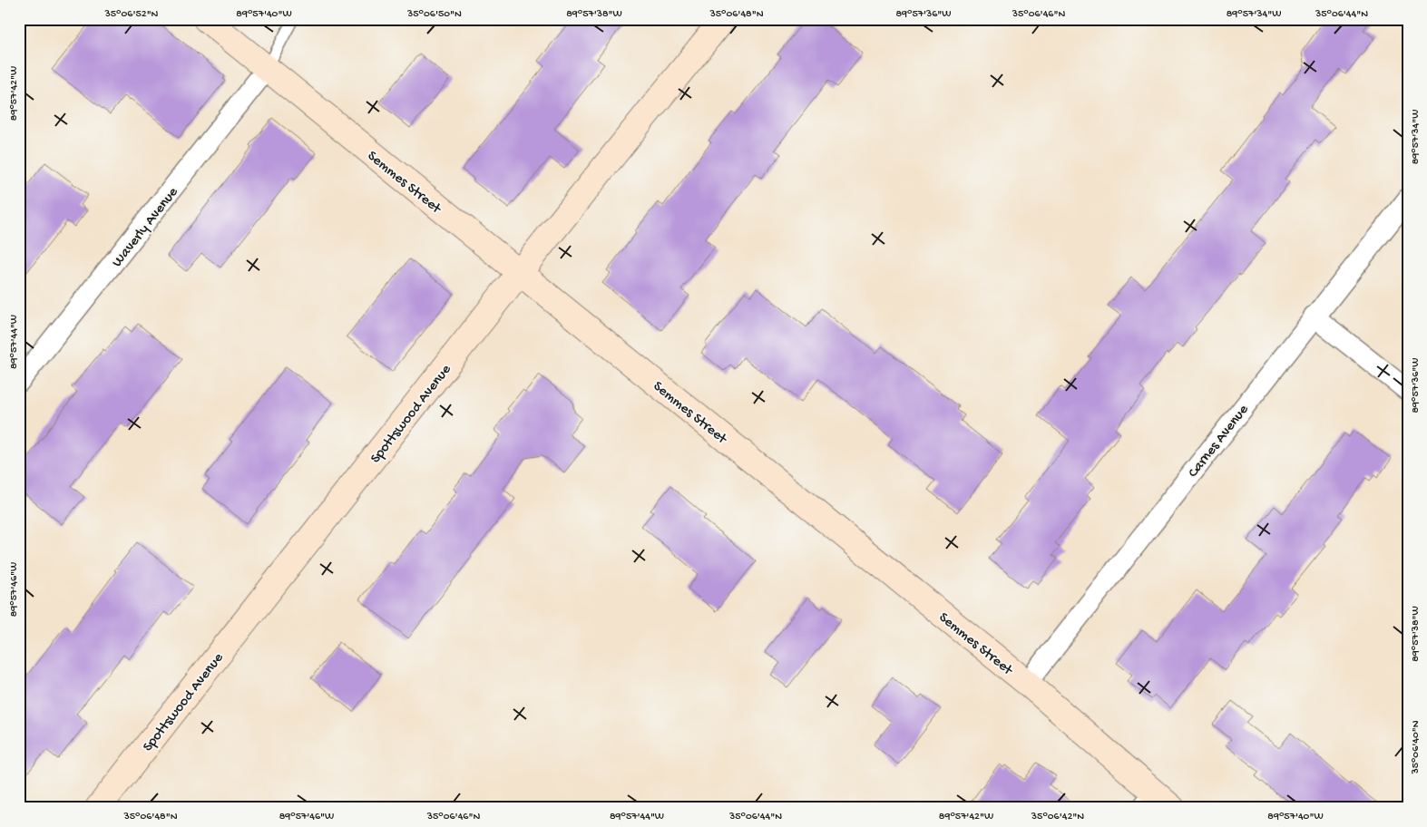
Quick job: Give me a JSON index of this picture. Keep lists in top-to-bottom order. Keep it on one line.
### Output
{"streets":{"main road":["Semmes Street","Spottswood Avenue"],"street":["Waverly Avenue","Carnes Avenue"]},"crossings":[["Semmes Street","Waverly Avenue"],["Semmes Street","Spottswood Avenue"],["Semmes Street","Carnes Avenue"]],"coordinates":["35°06'52\"N","89°57'40\"W","35°06'50\"N","89°57'38\"W","35°06'48\"N","89°57'36\"W","35°06'46\"N","89°57'34\"W","35°06'44\"N","89°57'42\"W","89°57'44\"W","89°57'46\"W","35°06'40\"N","35°06'42\"N"]}
